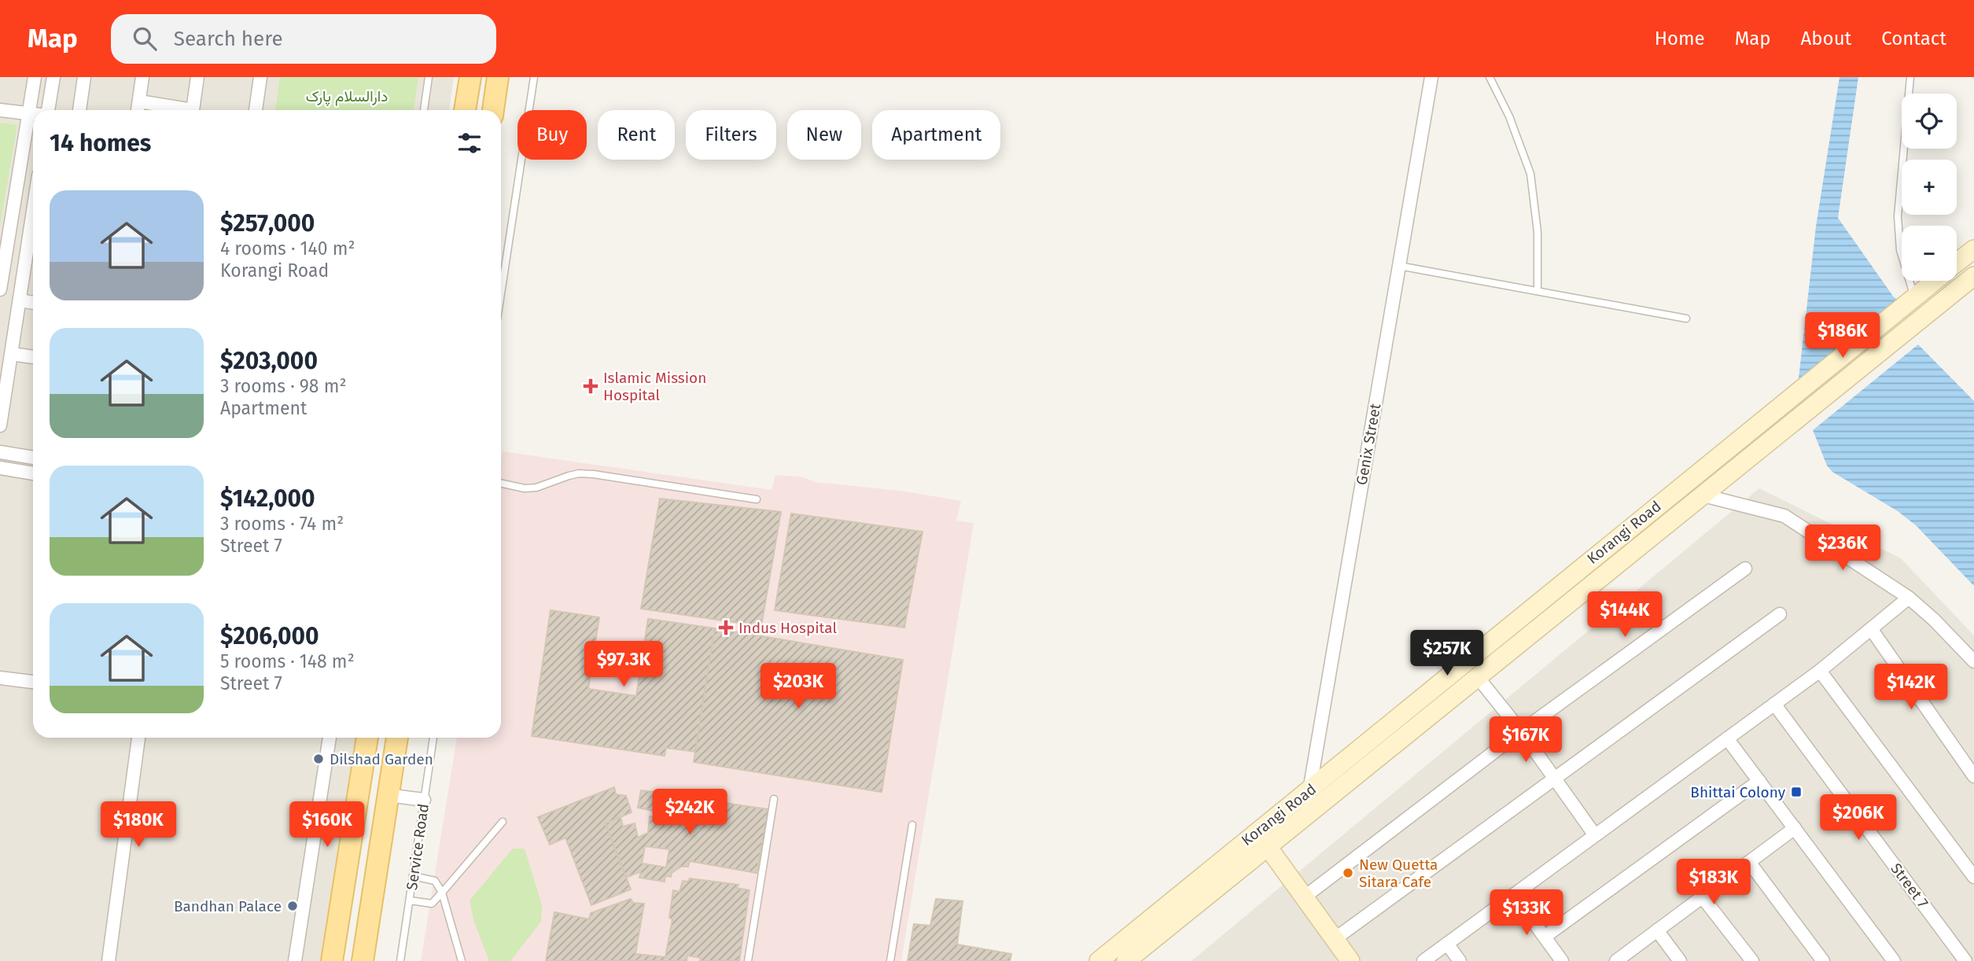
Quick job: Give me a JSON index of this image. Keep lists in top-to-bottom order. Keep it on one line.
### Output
{"streets":{"main road":["Korangi Road"],"street":["Genix Street","Street 7"],"lane":["Service Road"]},"crossings":[["Genix Street","Korangi Road"]],"parks":["دارالسلام پارک"],"places":{"health":["Islamic Mission Hospital","Indus Hospital"],"other":["Dilshad Garden","New Quetta Sitara Cafe","Bandhan Palace"],"transit":["Bhittai Colony"]},"page":{"header":"Map","search":"Search here","nav":["Home","Map","About","Contact"],"map_buttons":["+","−"],"chip":["Buy","Rent","Filters","New","Apartment"],"heading":"14 homes","list":[{"name":"$257,000","note":"4 rooms · 140 m² · Korangi Road"},{"name":"$203,000","note":"3 rooms · 98 m² · Apartment"},{"name":"$142,000","note":"3 rooms · 74 m² · Street 7"},{"name":"$206,000","note":"5 rooms · 148 m² · Street 7"}],"price":["$186K","$236K","$144K","$257K","$97.3K","$203K","$142K","$167K","$242K","$206K","$180K","$160K","$183K","$133K"]}}
